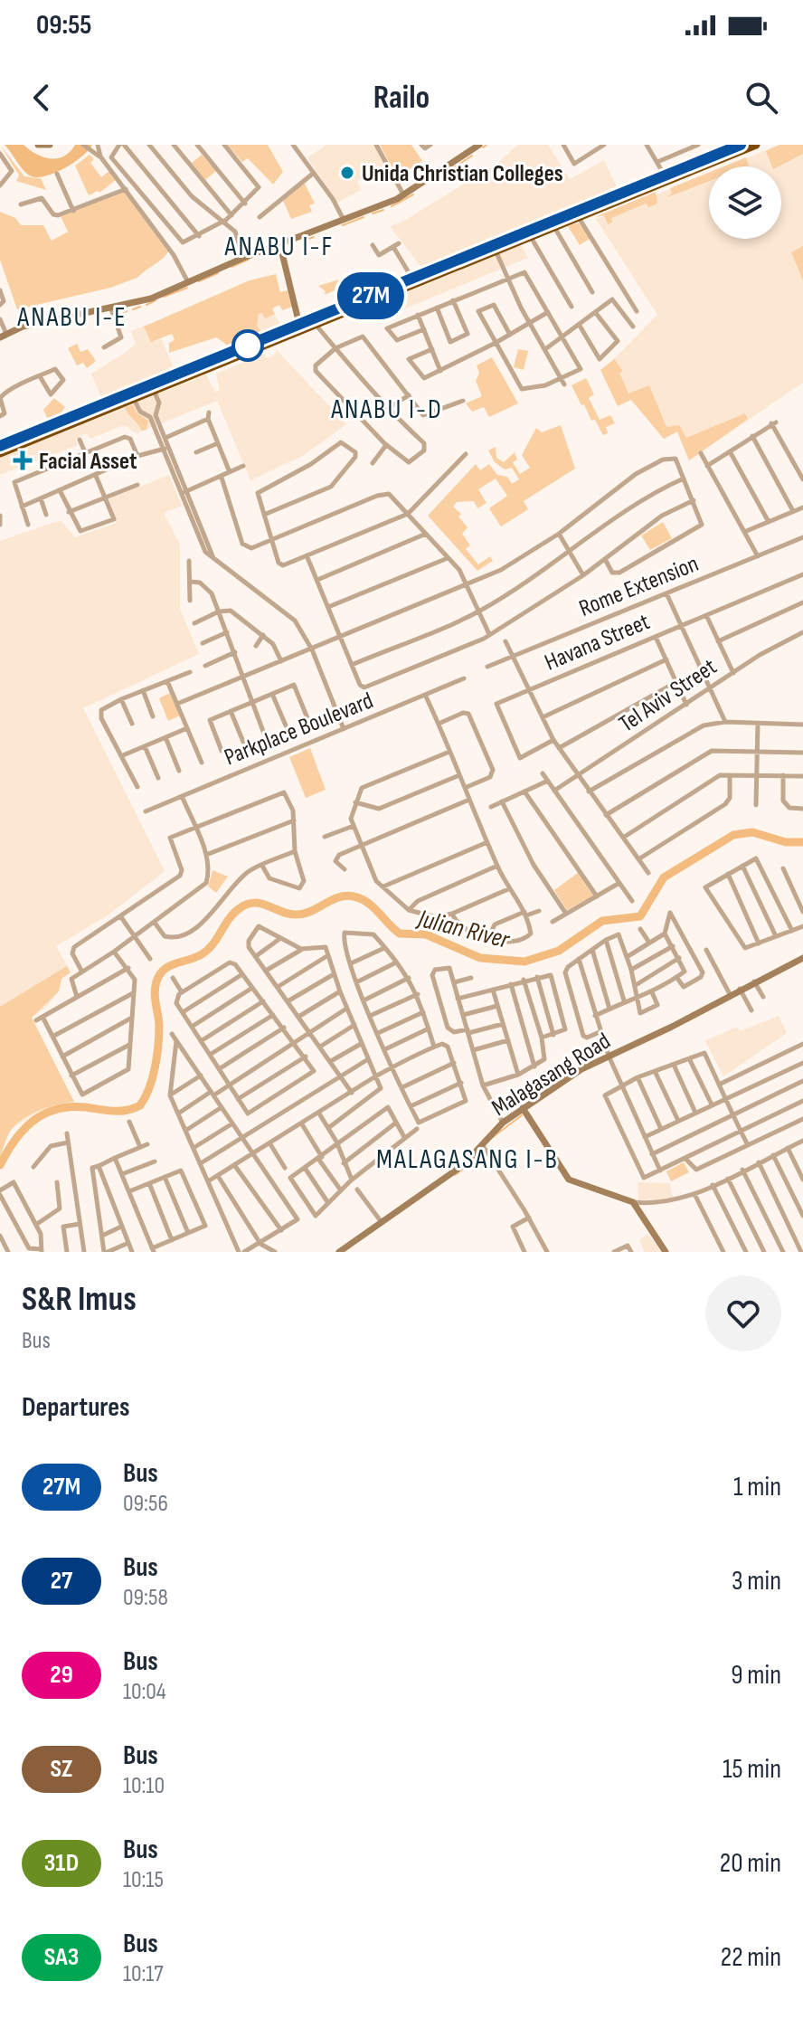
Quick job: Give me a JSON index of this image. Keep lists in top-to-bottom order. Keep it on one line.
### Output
{"streets":{"street":["Rome Extension","Havana Street","Tel Aviv Street","Parkplace Boulevard","Malagasang Road"]},"districts":["ANABU I-F","ANABU I-E","ANABU I-D","MALAGASANG I-B"],"water":["Julian River"],"places":{"other":["Unida Christian Colleges"],"health":["Facial Asset"]},"lines":["bus line 27M"],"page":{"status":"09:55","header":"Railo","on_map":"27M","heading":[["S&R Imus","Bus"],"Departures"],"list":[{"mark":"27M","name":"Bus","note":"09:56","value":"1 min"},{"mark":"27","name":"Bus","note":"09:58","value":"3 min"},{"mark":"29","name":"Bus","note":"10:04","value":"9 min"},{"mark":"SZ","name":"Bus","note":"10:10","value":"15 min"},{"mark":"31D","name":"Bus","note":"10:15","value":"20 min"},{"mark":"SA3","name":"Bus","note":"10:17","value":"22 min"}]}}
